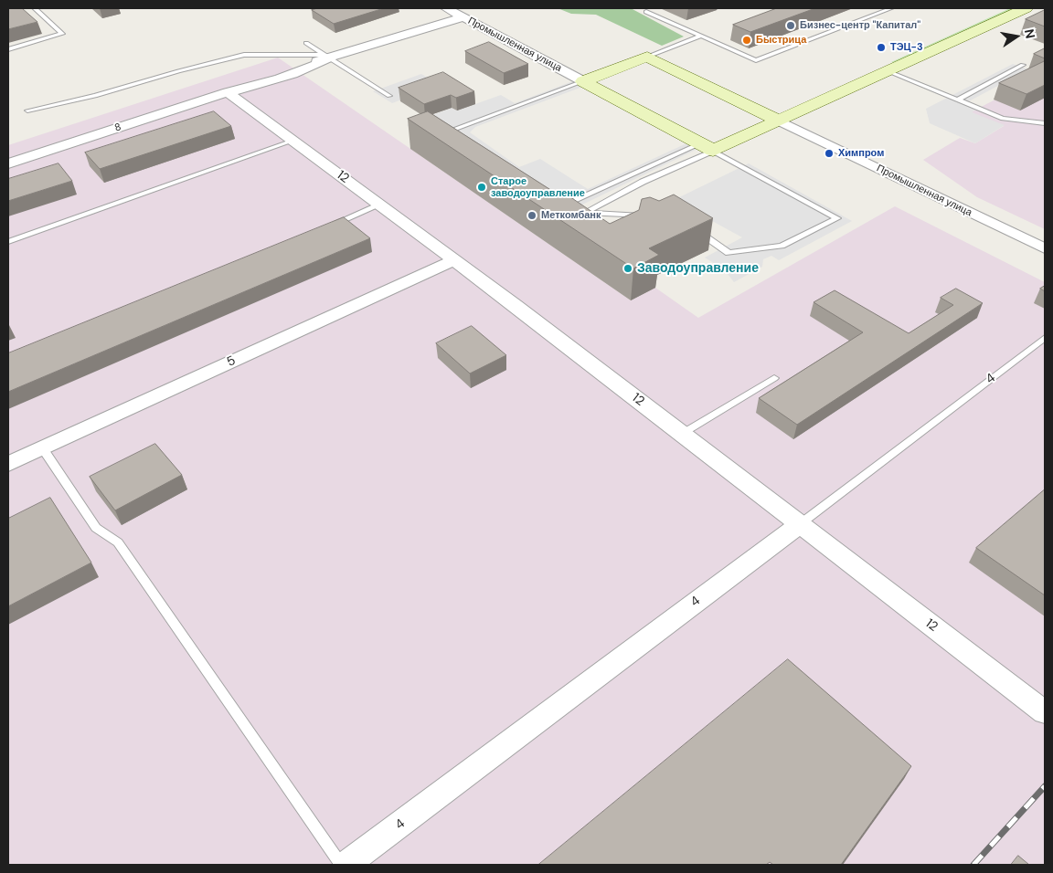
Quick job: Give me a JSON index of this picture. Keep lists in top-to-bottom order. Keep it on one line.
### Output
{"streets":{"street":["Промышленная улица","8","12","5","4"]},"crossings":[["Промышленная улица","8"],["8","12"],["12","5"],["12","4"]],"places":["Бизнес-центр \"Капитал\"","Быстрица","ТЭЦ-3","Химпром","Старое заводоуправление","Меткомбанк","Заводоуправление"],"north":"right"}
